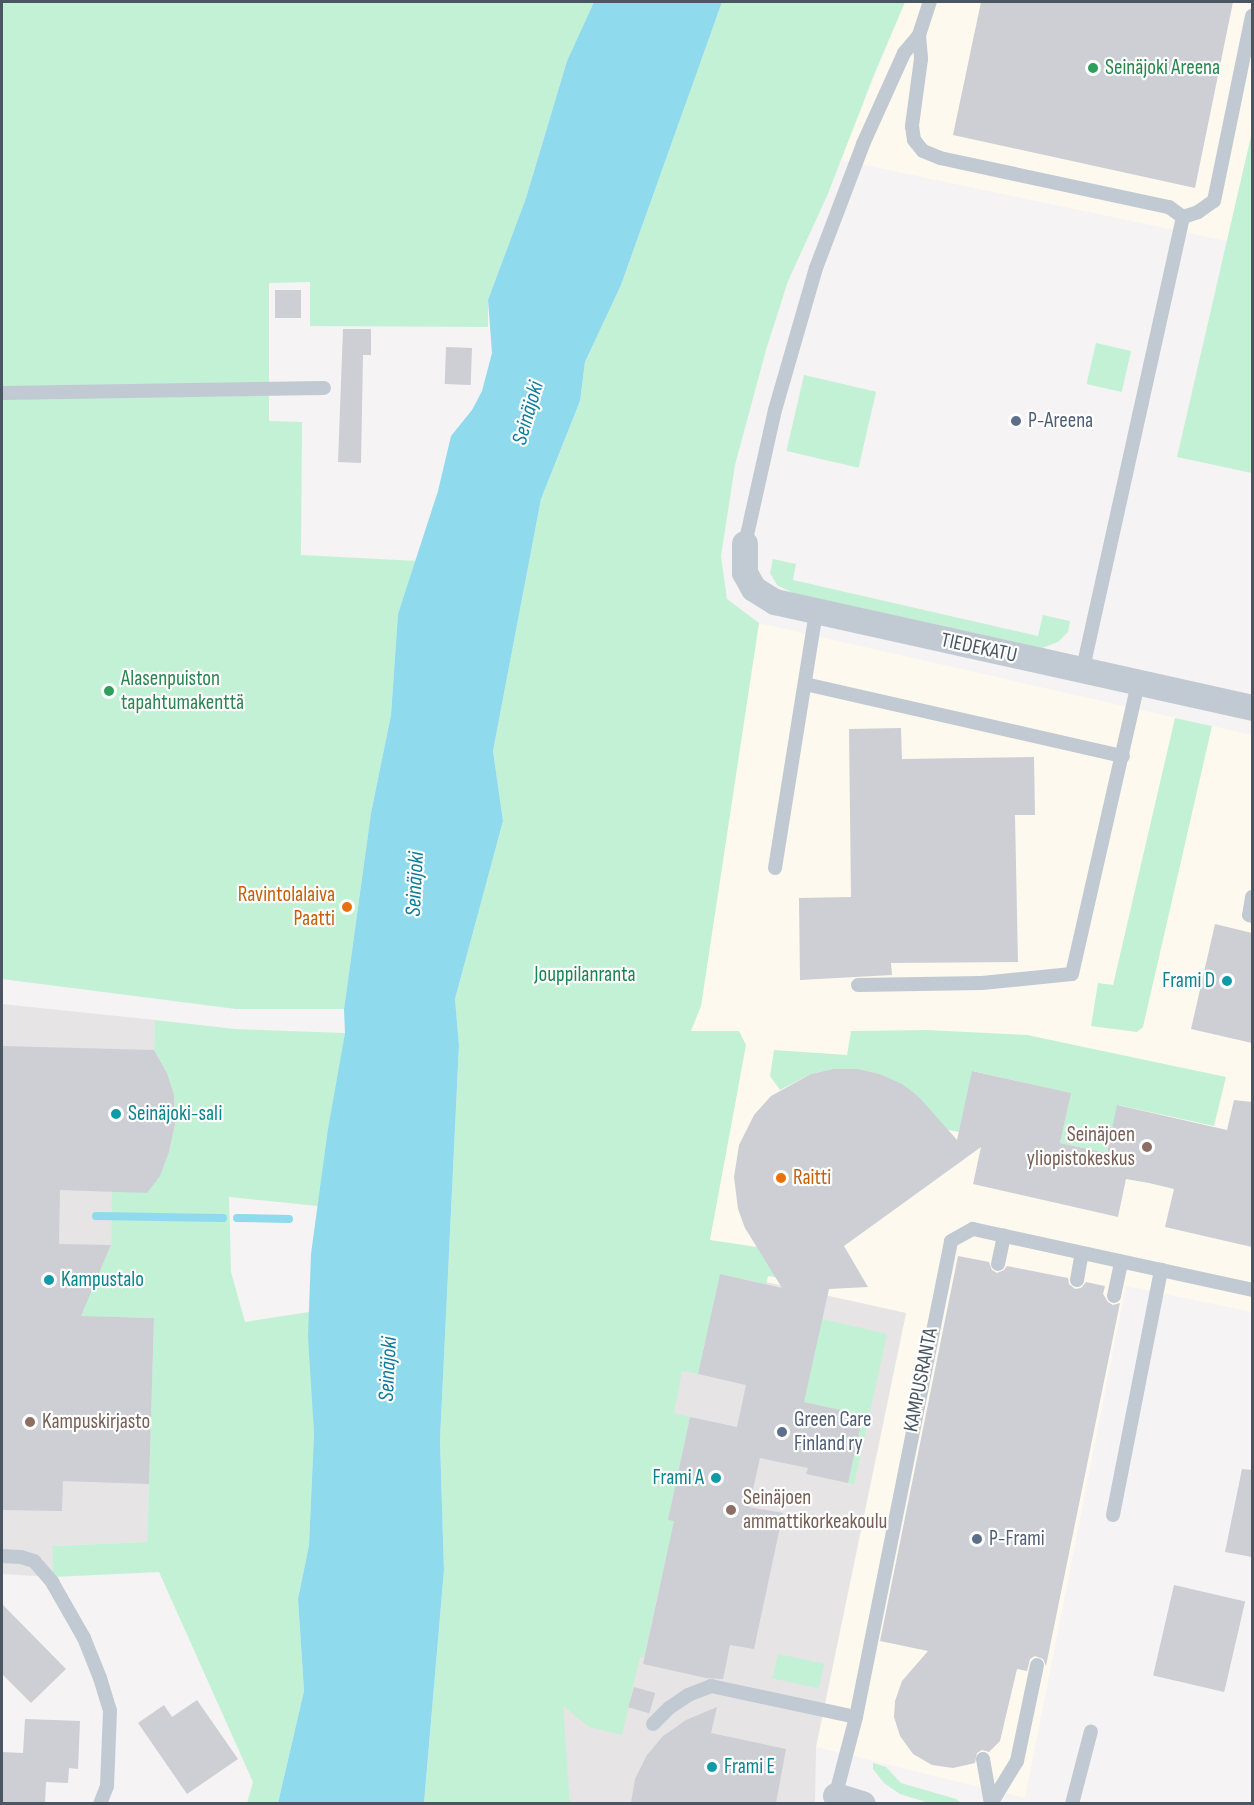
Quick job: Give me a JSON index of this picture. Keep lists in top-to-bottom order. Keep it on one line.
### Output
{"streets":{"street":["TIEDEKATU","KAMPUSRANTA"]},"water":["Seinäjoki"],"parks":["Jouppilanranta"],"places":["Seinäjoki Areena","P-Areena","Alasenpuiston tapahtumakenttä","Ravintolalaiva Paatti","Frami D","Seinäjoki-sali","Seinäjoen yliopistokeskus","Raitti","Kampustalo","Kampuskirjasto","Green Care Finland ry","Frami A","Seinäjoen ammattikorkeakoulu","P-Frami","Frami E"]}
